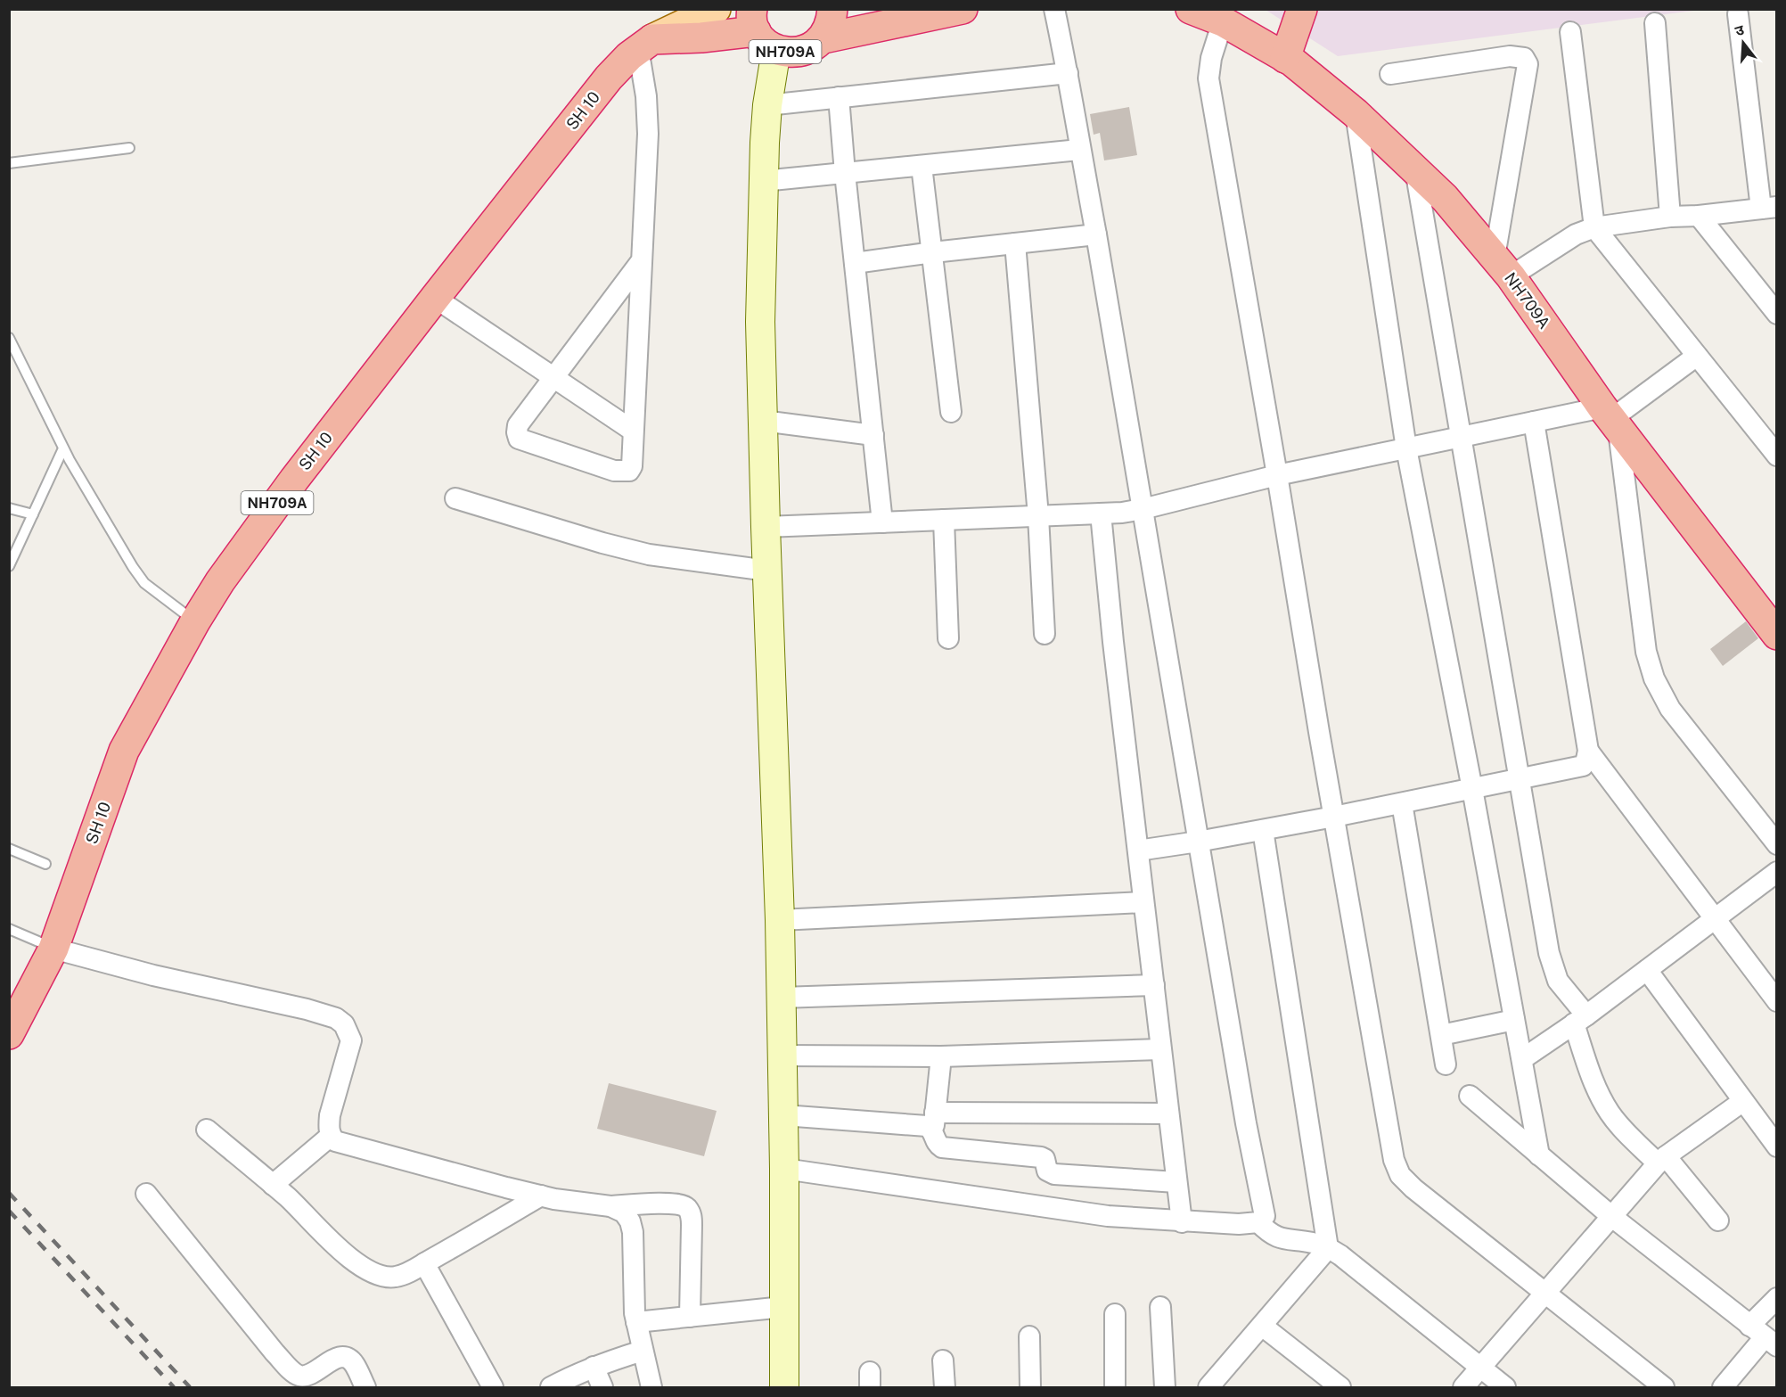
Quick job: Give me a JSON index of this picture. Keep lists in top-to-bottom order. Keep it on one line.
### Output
{"streets":{"highway":["NH709A","SH 10"]},"crossings":[["NH709A","SH 10"]],"north":"top"}
